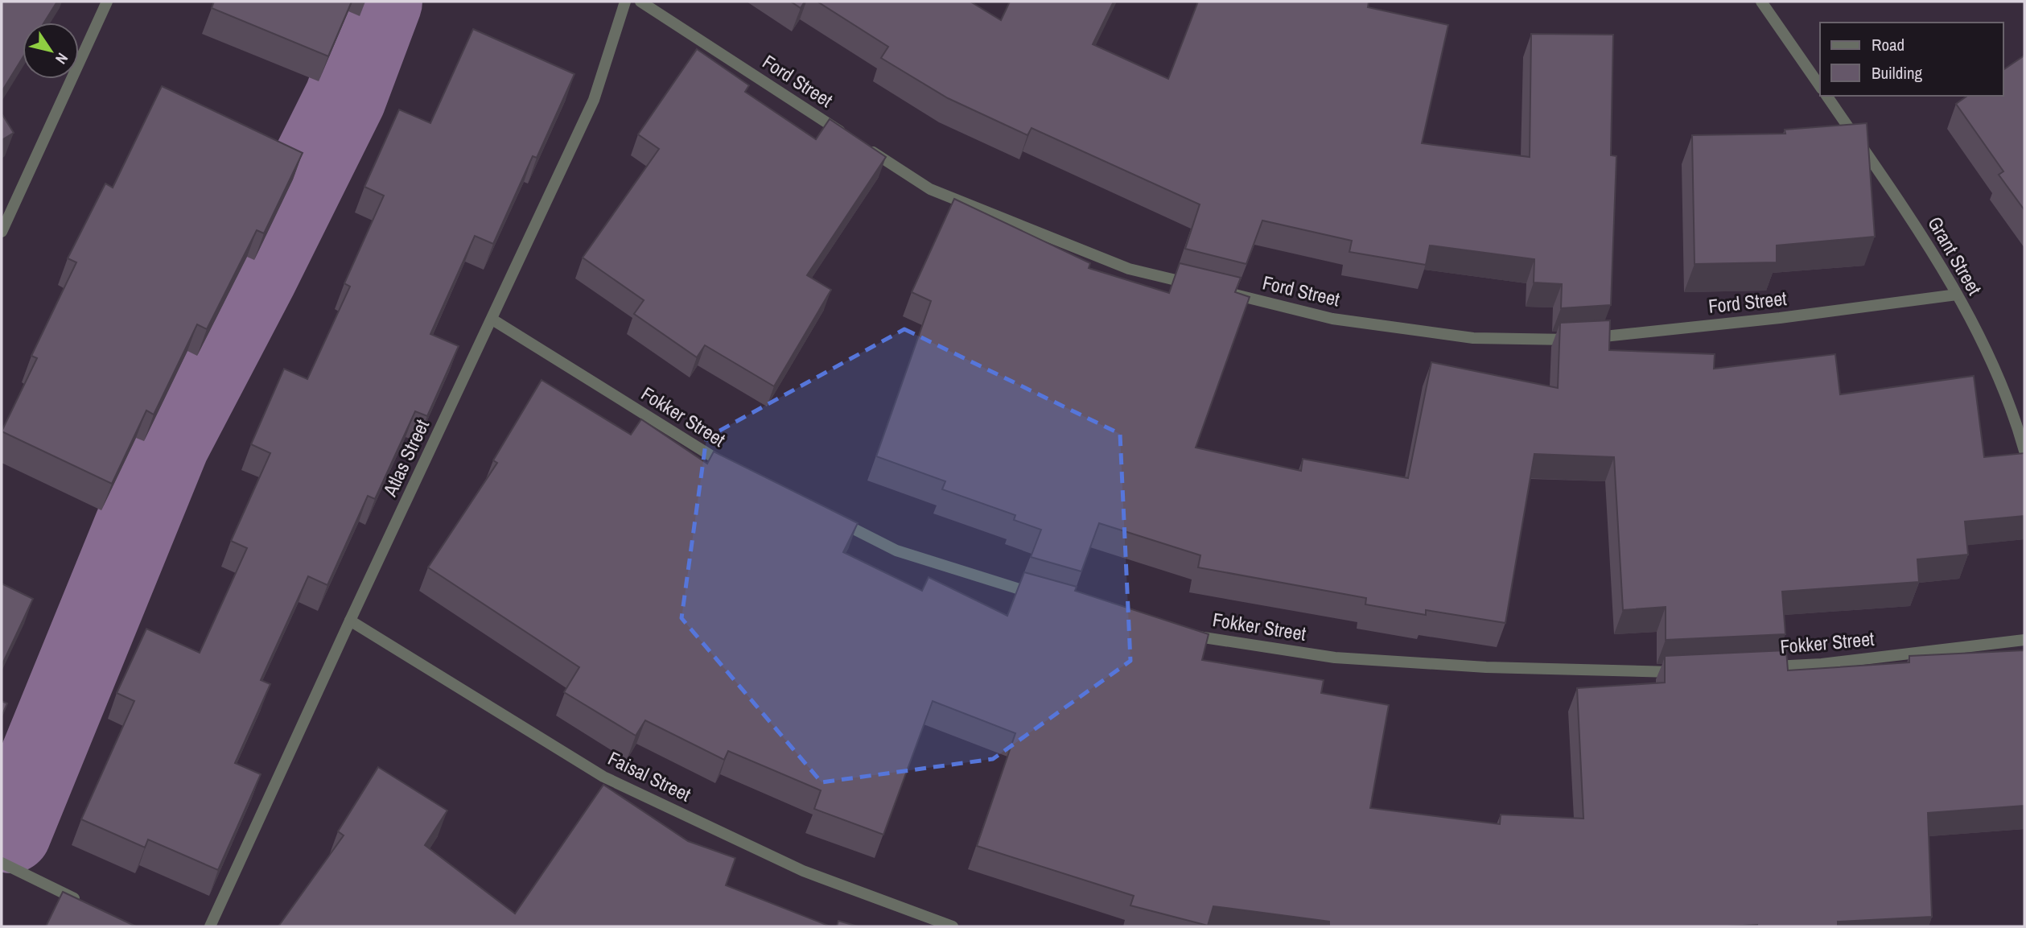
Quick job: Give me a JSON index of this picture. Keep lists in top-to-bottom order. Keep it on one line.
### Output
{"streets":{"street":["Ford Street","Grant Street","Fokker Street","Atlas Street","Faisal Street"]},"crossings":[["Ford Street","Grant Street"],["Fokker Street","Atlas Street"],["Atlas Street","Faisal Street"]],"legend":["Road","Building"],"north":"bottom right"}
